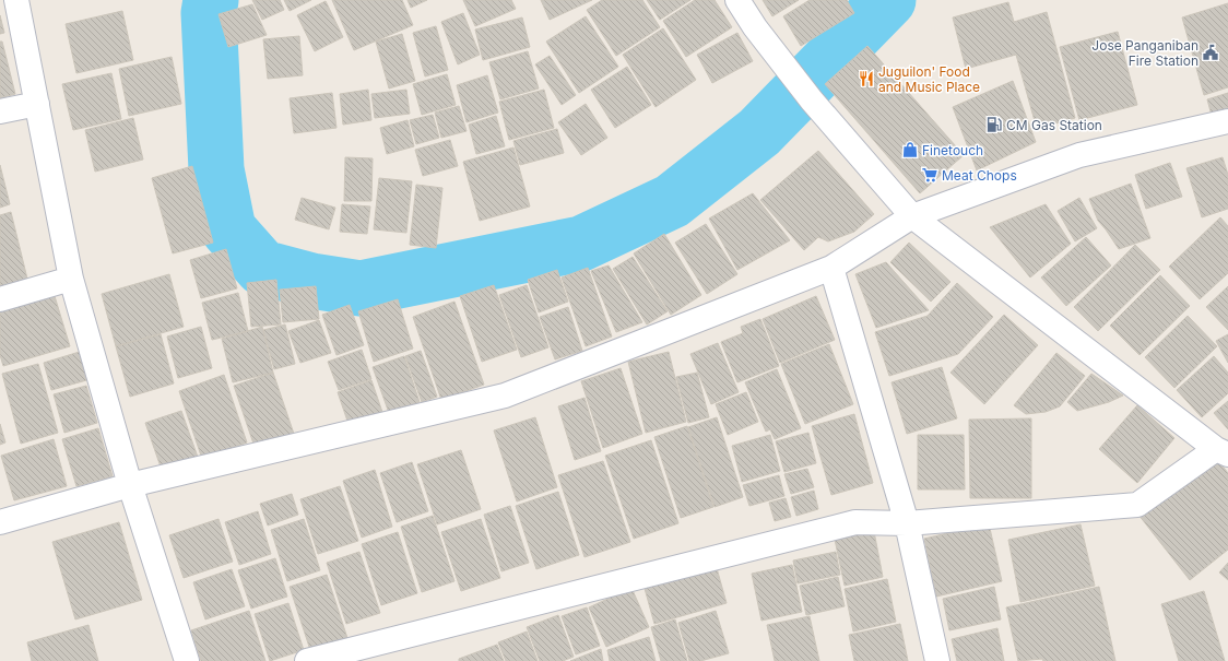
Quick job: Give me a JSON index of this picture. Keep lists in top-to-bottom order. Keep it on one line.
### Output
{"places":{"public building":["Jose Panganiban Fire Station"],"restaurant":["Juguilon' Food and Music Place"],"fuel station":["CM Gas Station"],"shop":["Finetouch"],"supermarket":["Meat Chops"]}}
